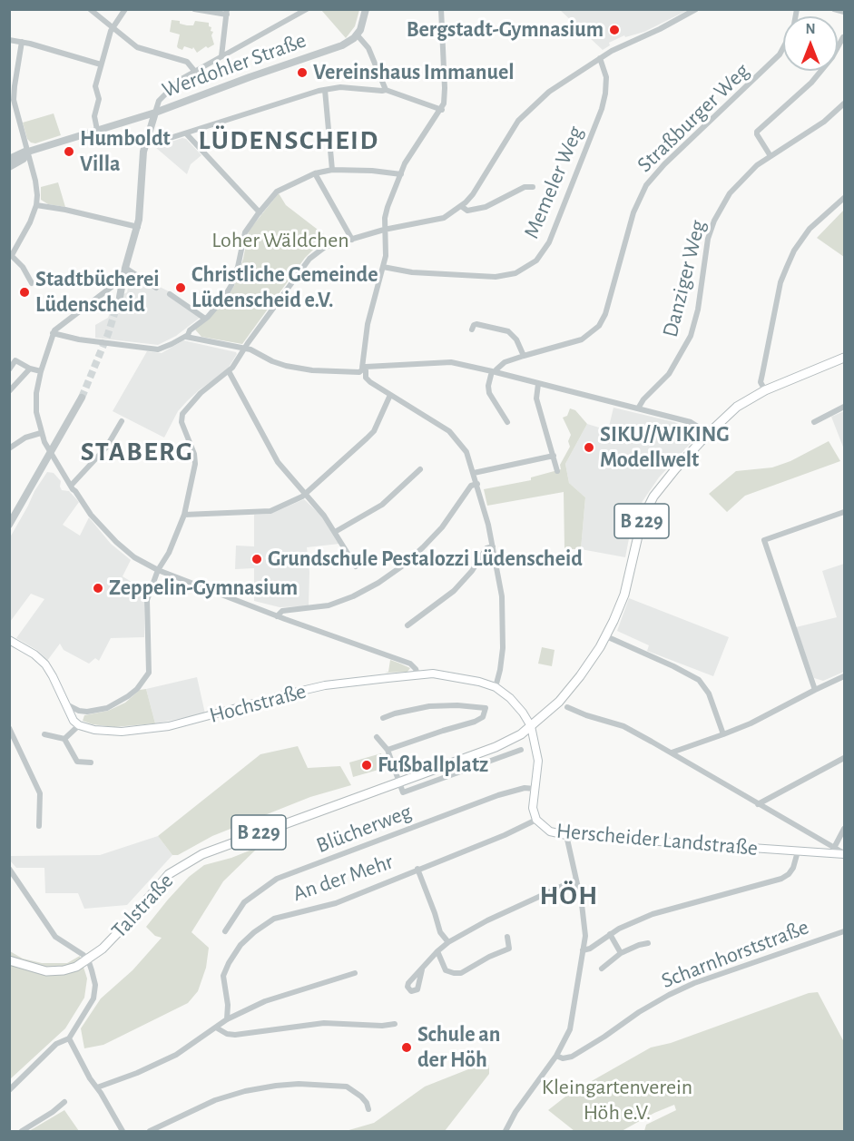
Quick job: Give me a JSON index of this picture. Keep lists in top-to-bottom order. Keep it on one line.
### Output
{"streets":{"main road":["B 229","Hochstraße","Herscheider Landstraße","Talstraße"],"street":["Werdohler Straße","Straßburger Weg","Memeler Weg","Danziger Weg","Blücherweg","An der Mehr","Scharnhorststraße"]},"crossings":[["B 229","Hochstraße"],["B 229","Herscheider Landstraße"],["B 229","Talstraße"],["Hochstraße","Herscheider Landstraße"],["Hochstraße","Talstraße"],["Blücherweg","Herscheider Landstraße"],["Herscheider Landstraße","An der Mehr"],["Herscheider Landstraße","Talstraße"]],"districts":["LÜDENSCHEID","STABERG","HÖH"],"parks":["Loher Wäldchen","Kleingartenverein Höh e.V."],"places":["Bergstadt-Gymnasium","Vereinshaus Immanuel","Humboldt Villa","Christliche Gemeinde Lüdenscheid e.V.","Stadtbücherei Lüdenscheid","SIKU//WIKING Modellwelt","Grundschule Pestalozzi Lüdenscheid","Zeppelin-Gymnasium","Fußballplatz","Schule an der Höh"],"north":"top"}
